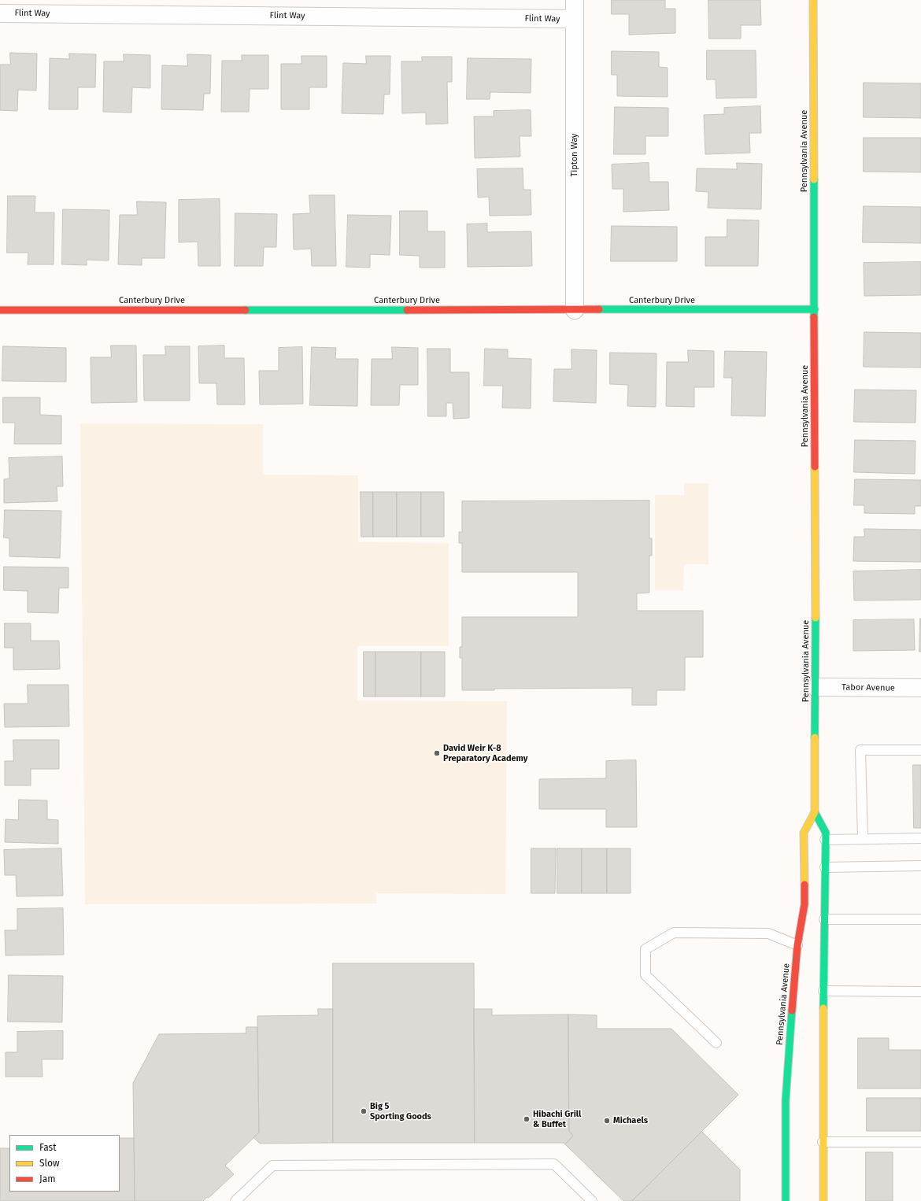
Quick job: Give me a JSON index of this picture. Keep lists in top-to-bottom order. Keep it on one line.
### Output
{"streets":{"street":["Flint Way","Pennsylvania Avenue","Tipton Way","Canterbury Drive","Tabor Avenue"]},"crossings":[["Flint Way","Tipton Way"],["Pennsylvania Avenue","Canterbury Drive"],["Pennsylvania Avenue","Tabor Avenue"],["Tipton Way","Canterbury Drive"]],"places":["David Weir K-8 Preparatory Academy","Big 5 Sporting Goods","Hibachi Grill & Buffet","Michaels"],"legend":["Fast","Slow","Jam"]}
